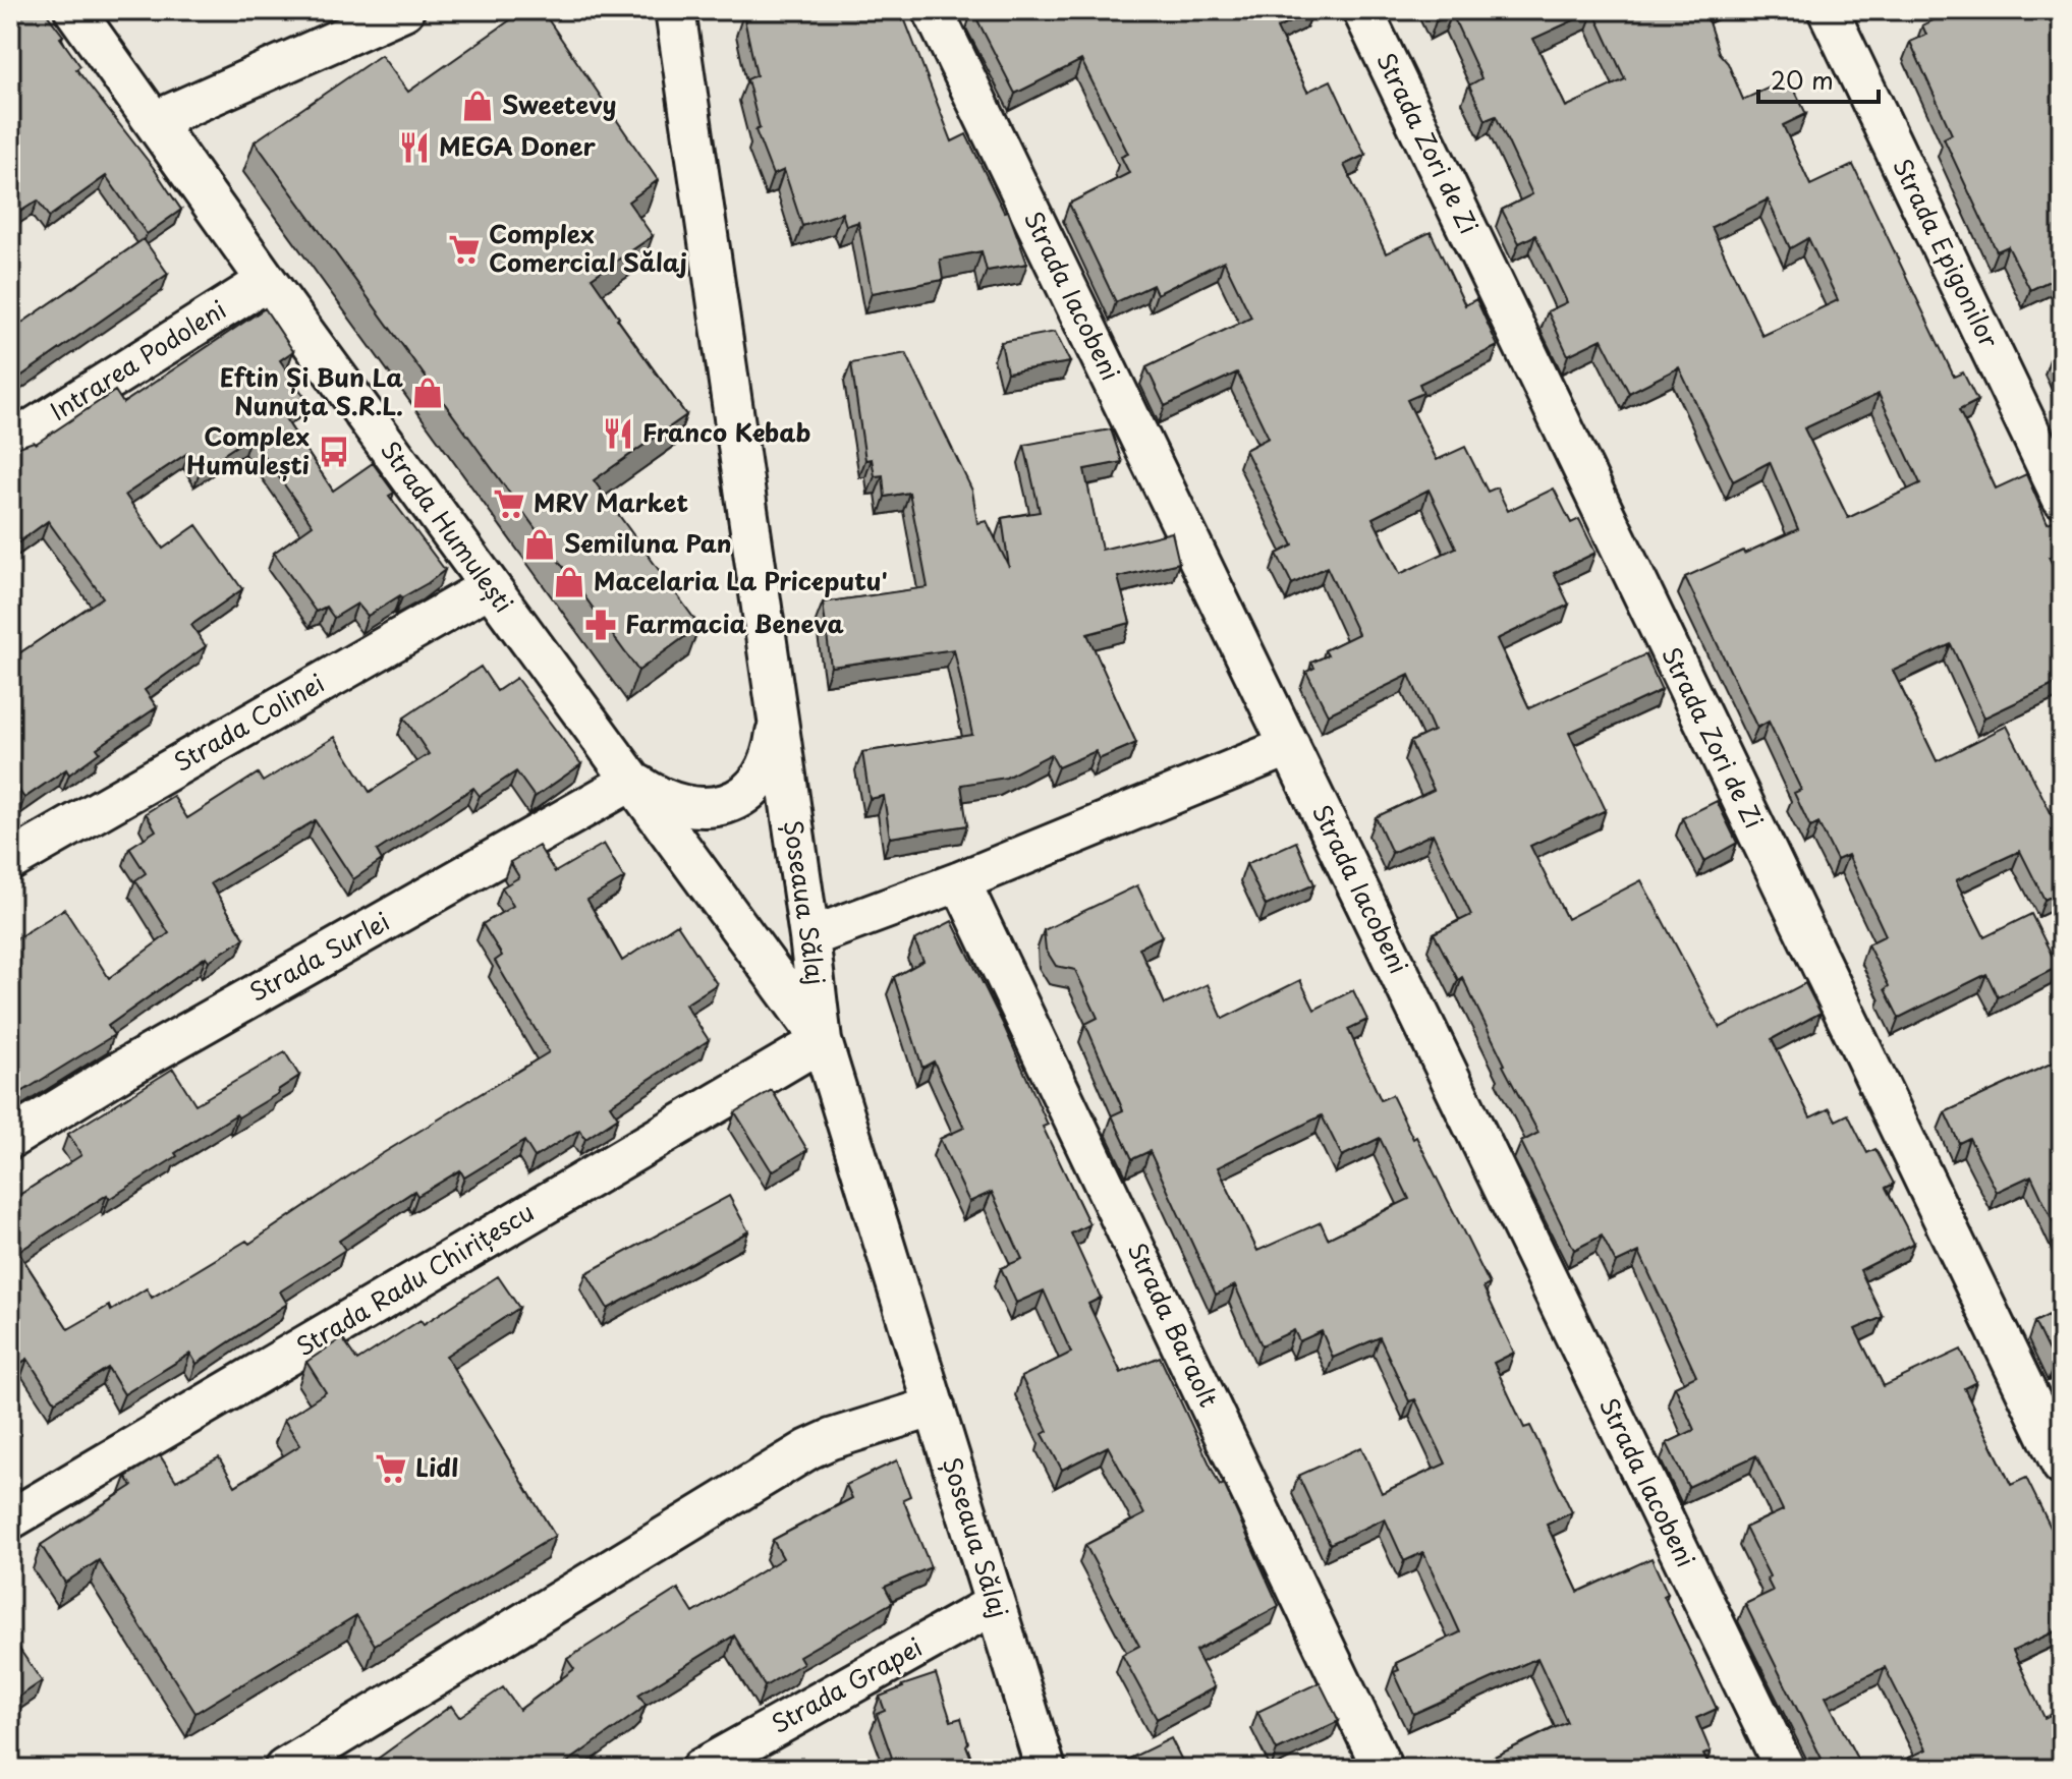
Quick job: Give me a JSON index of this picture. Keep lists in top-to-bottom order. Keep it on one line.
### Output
{"streets":{"street":["Strada Zori de Zi","Strada Epigonilor","Strada Iacobeni","Intrarea Podoleni","Strada Humulești","Strada Colinei","Șoseaua Sălaj","Strada Surlei","Strada Radu Chirițescu","Strada Baraolt","Strada Grapei"]},"crossings":[["Intrarea Podoleni","Strada Humulești"],["Strada Humulești","Strada Colinei"],["Strada Humulești","Șoseaua Sălaj"],["Strada Humulești","Strada Surlei"],["Strada Humulești","Strada Radu Chirițescu"],["Șoseaua Sălaj","Strada Radu Chirițescu"],["Șoseaua Sălaj","Strada Grapei"]],"places":{"shop":["Sweetevy","Eftin Și Bun La Nunuța S.R.L.","Semiluna Pan","Macelaria La Priceputu'"],"restaurant":["MEGA Doner","Franco Kebab"],"supermarket":["Complex Comercial Sălaj","MRV Market","Lidl"],"bus stop":["Complex Humulești"],"pharmacy":["Farmacia Beneva"]},"scale_bar":"20 m"}
